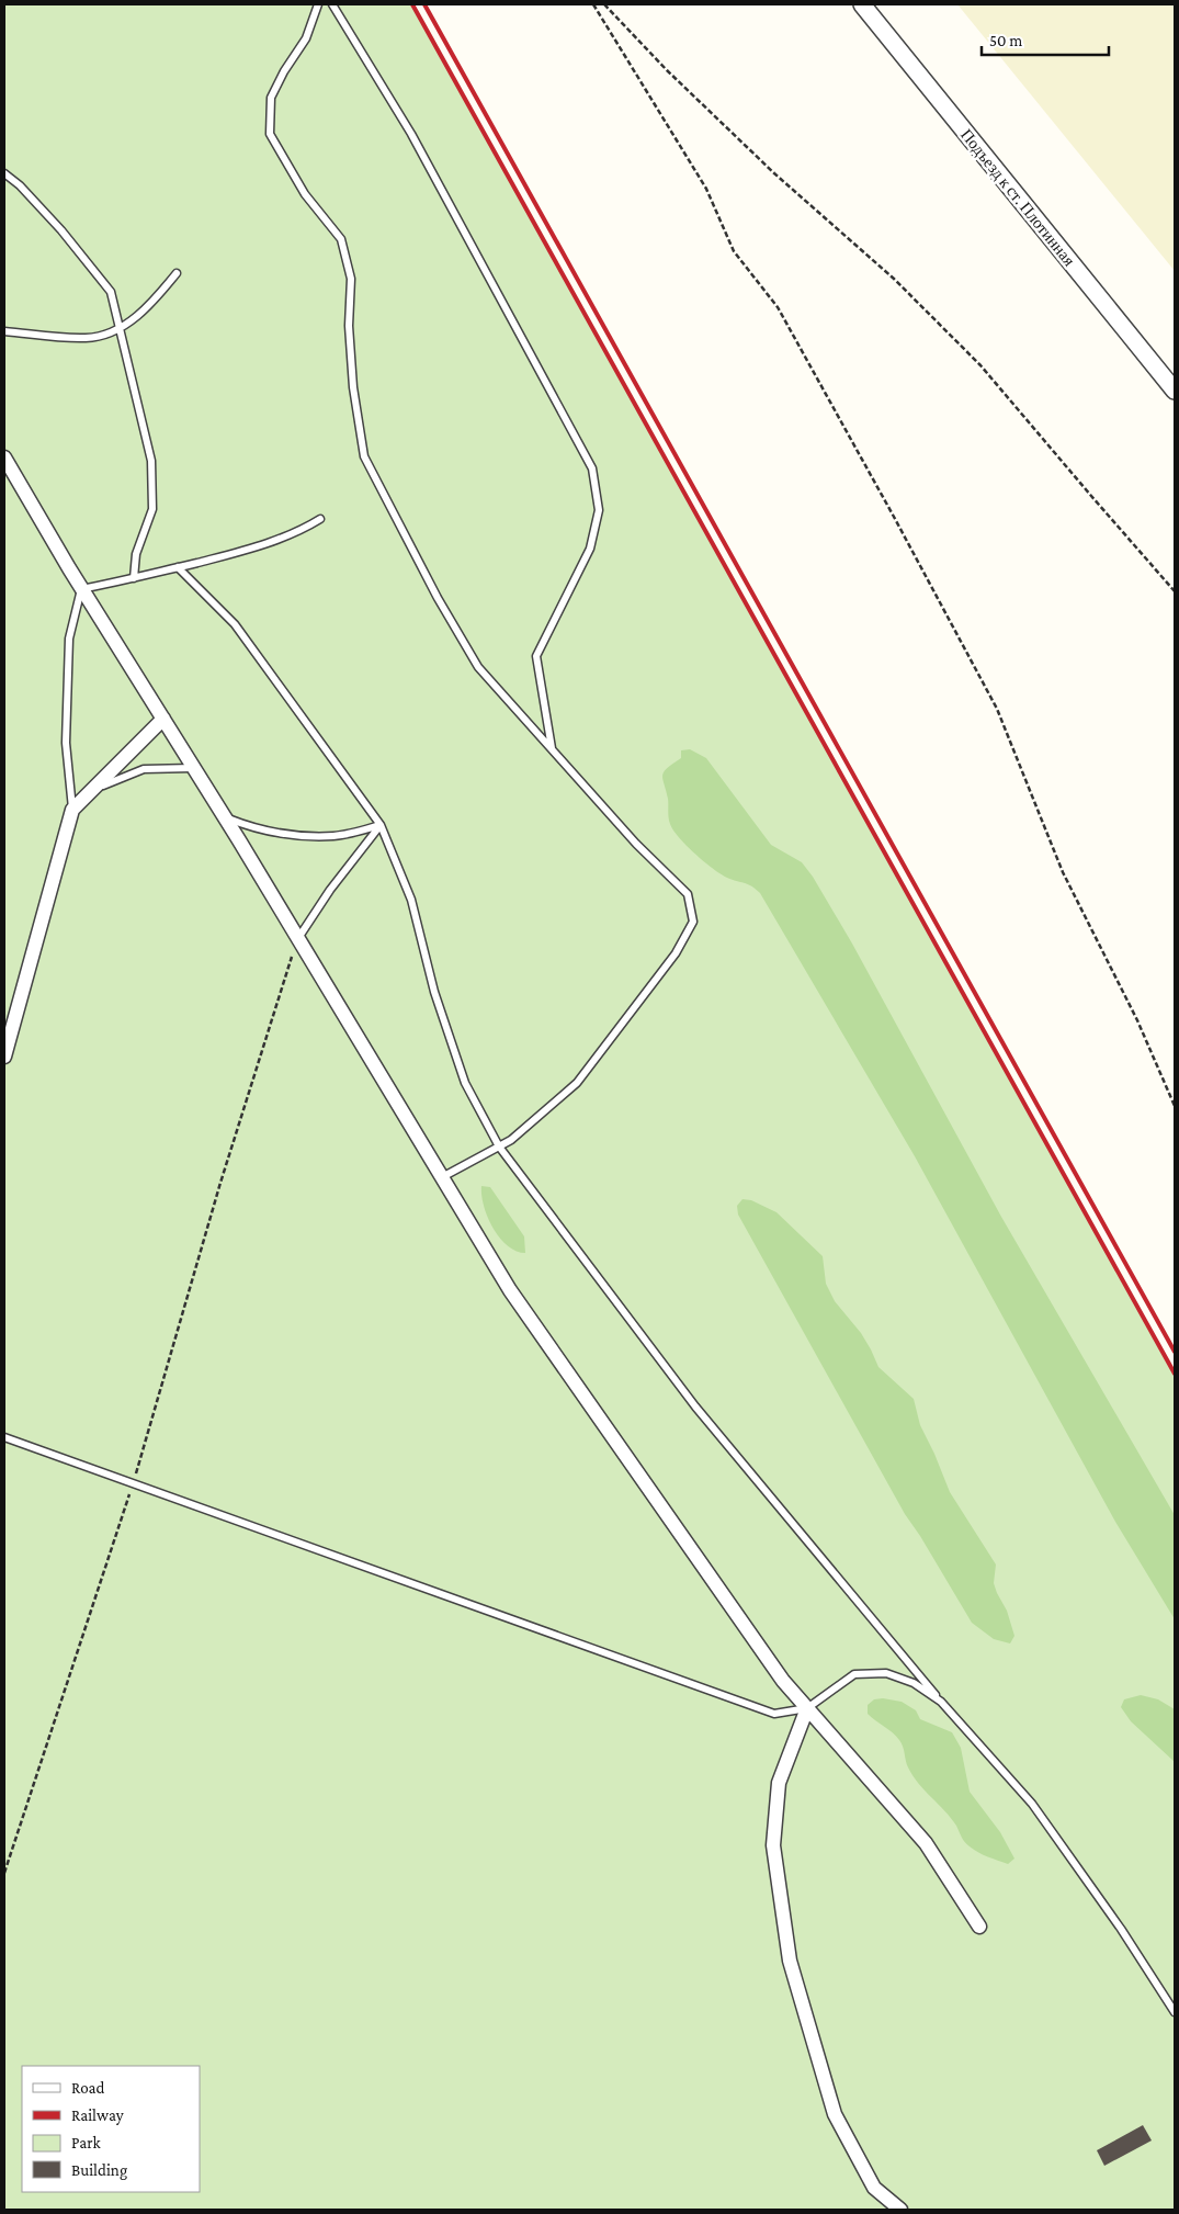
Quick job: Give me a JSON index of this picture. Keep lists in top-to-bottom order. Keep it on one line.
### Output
{"streets":{"street":["Подъезд к ст. Плотинная"]},"legend":["Road","Railway","Park","Building"],"scale_bar":"50 m"}
